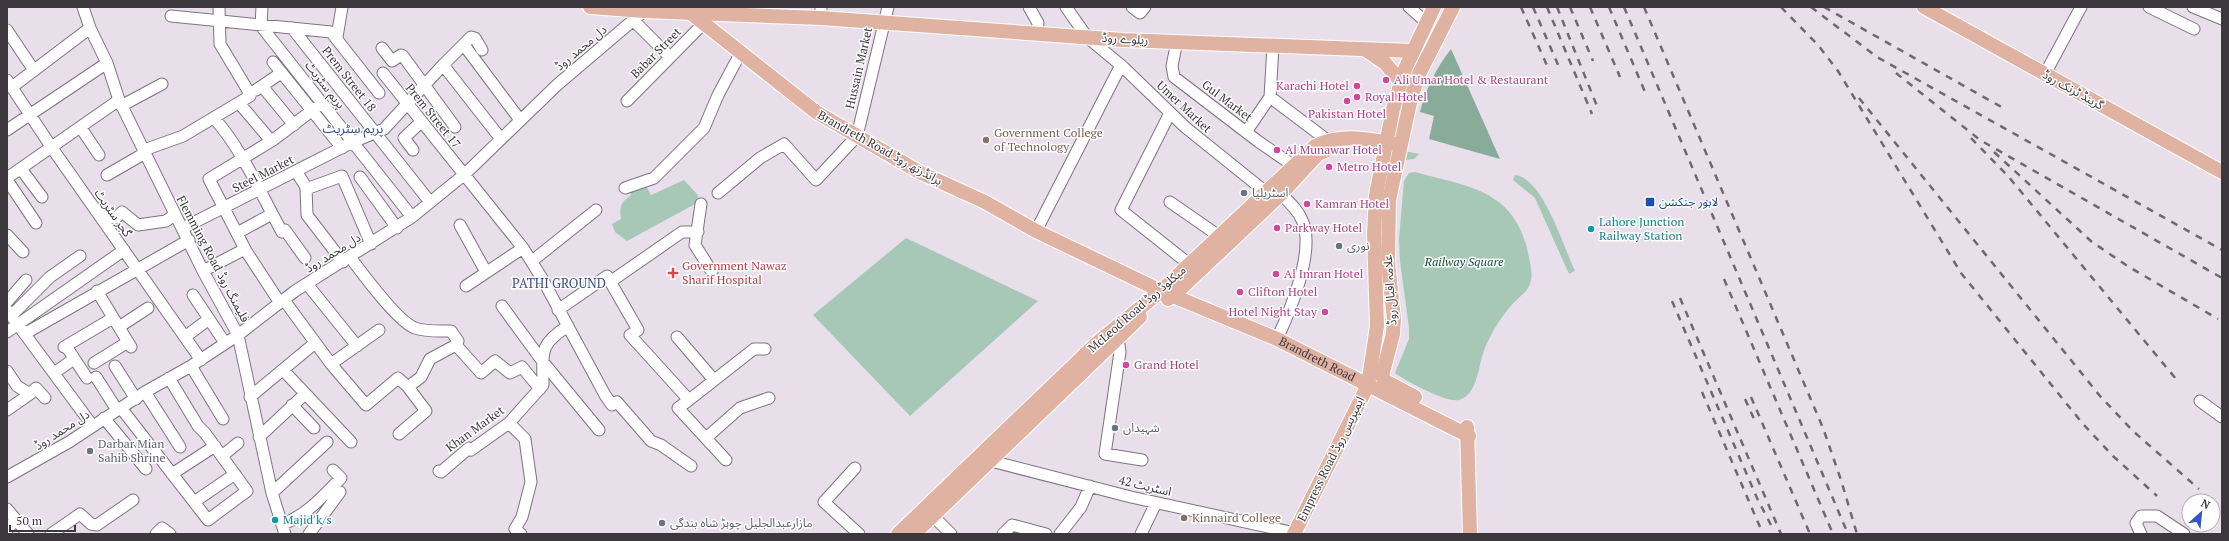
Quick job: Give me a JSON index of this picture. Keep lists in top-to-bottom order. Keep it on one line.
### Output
{"streets":{"main road":["ریلوے روڈ","گرینڈ ٹرنک روڈ","Brandreth Road برانڈرتھ روڈ","علامہ اقبال روڈ","McLeod Road میکلوڈ روڈ","Brandreth Road","Empress Road ایمپریس روڈ"],"street":["دل محمد روڈ","Babar Street","Hussain Market","Prem Street 18","پریم سٹریٹ","Gul Market","Umer Market","Prem Street 17","Steel Market","گجر سٹریٹ","Flemming Road فلیمنگ روڈ","Khan Market","اسٹریٹ 42"]},"crossings":[["ریلوے روڈ","دل محمد روڈ"],["ریلوے روڈ","Hussain Market"],["ریلوے روڈ","Gul Market"],["ریلوے روڈ","Umer Market"],["ریلوے روڈ","Brandreth Road برانڈرتھ روڈ"],["ریلوے روڈ","علامہ اقبال روڈ"],["دل محمد روڈ","Prem Street 18"],["دل محمد روڈ","پریم سٹریٹ"],["دل محمد روڈ","Prem Street 17"],["دل محمد روڈ","گجر سٹریٹ"],["دل محمد روڈ","Flemming Road فلیمنگ روڈ"],["Babar Street","Brandreth Road برانڈرتھ روڈ"],["Hussain Market","Brandreth Road برانڈرتھ روڈ"],["Prem Street 18","Steel Market"],["پریم سٹریٹ","Steel Market"],["Gul Market","McLeod Road میکلوڈ روڈ"],["Umer Market","McLeod Road میکلوڈ روڈ"],["Prem Street 17","Steel Market"],["Brandreth Road برانڈرتھ روڈ","McLeod Road میکلوڈ روڈ"],["Brandreth Road برانڈرتھ روڈ","Brandreth Road"],["Steel Market","Flemming Road فلیمنگ روڈ"],["علامہ اقبال روڈ","McLeod Road میکلوڈ روڈ"],["علامہ اقبال روڈ","Brandreth Road"],["علامہ اقبال روڈ","Empress Road ایمپریس روڈ"],["McLeod Road میکلوڈ روڈ","Brandreth Road"],["McLeod Road میکلوڈ روڈ","اسٹریٹ 42"],["Brandreth Road","Empress Road ایمپریس روڈ"],["Empress Road ایمپریس روڈ","اسٹریٹ 42"]],"districts":["پریم سٹریٹ","PATHI GROUND"],"parks":["Railway Square"],"places":{"other":["Ali Umar Hotel & Restaurant","Karachi Hotel","Royal Hotel","Pakistan Hotel","Government College of Technology","Al Munawar Hotel","Metro Hotel","اسٹریلیا","Kamran Hotel","Parkway Hotel","Lahore Junction Railway Station","نوری","Al Imran Hotel","Clifton Hotel","Hotel Night Stay","Grand Hotel","شہیداں","Darbar Mian Sahib Shrine","Kinnaird College","Majid k/s","مازارعبدالجلیل چوہڑ شاہ بندگی"],"transit":["لاہور جنکشن"],"health":["Government Nawaz Sharif Hospital"]},"scale_bar":"50 m","north":"top right"}
